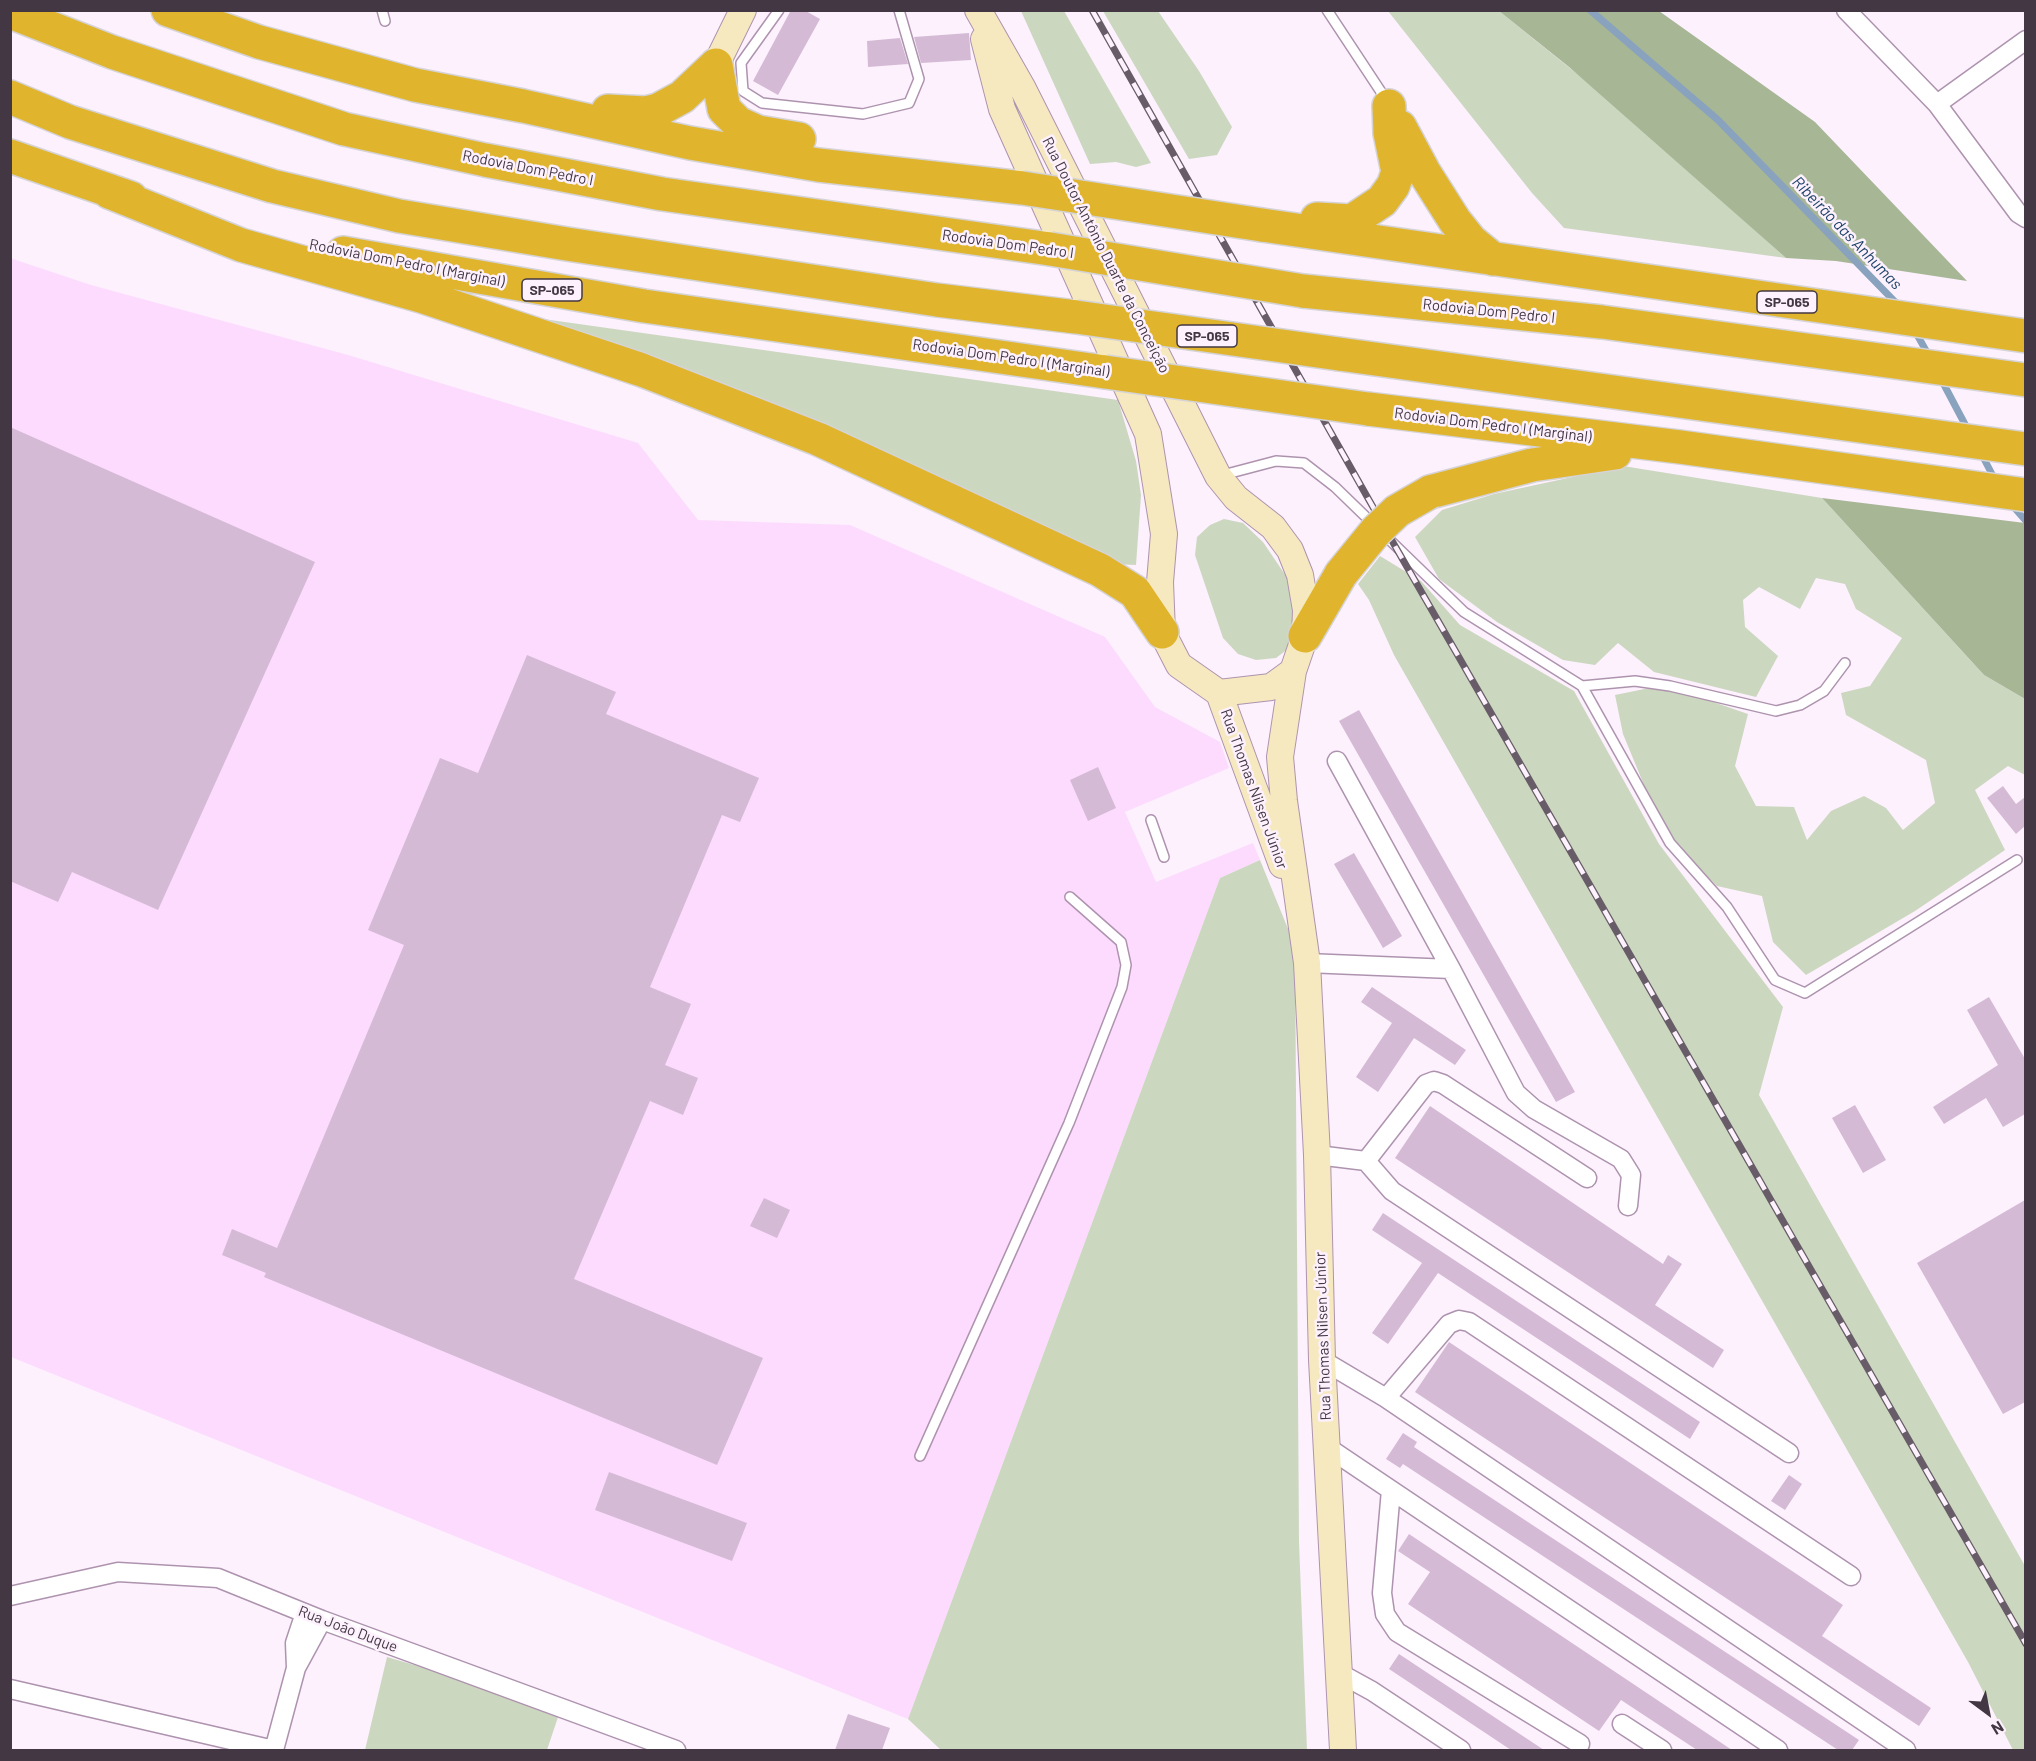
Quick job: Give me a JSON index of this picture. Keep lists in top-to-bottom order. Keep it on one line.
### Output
{"streets":{"highway":["Rodovia Dom Pedro I","Rodovia Dom Pedro I (Marginal)","SP-065"],"street":["Rua Doutor Antônio Duarte da Conceição","Rua Thomas Nilsen Júnior","Rua João Duque"]},"crossings":[["Rua Doutor Antônio Duarte da Conceição","Rua Thomas Nilsen Júnior"]],"water":["Ribeirão das Anhumas"],"north":"bottom right"}
